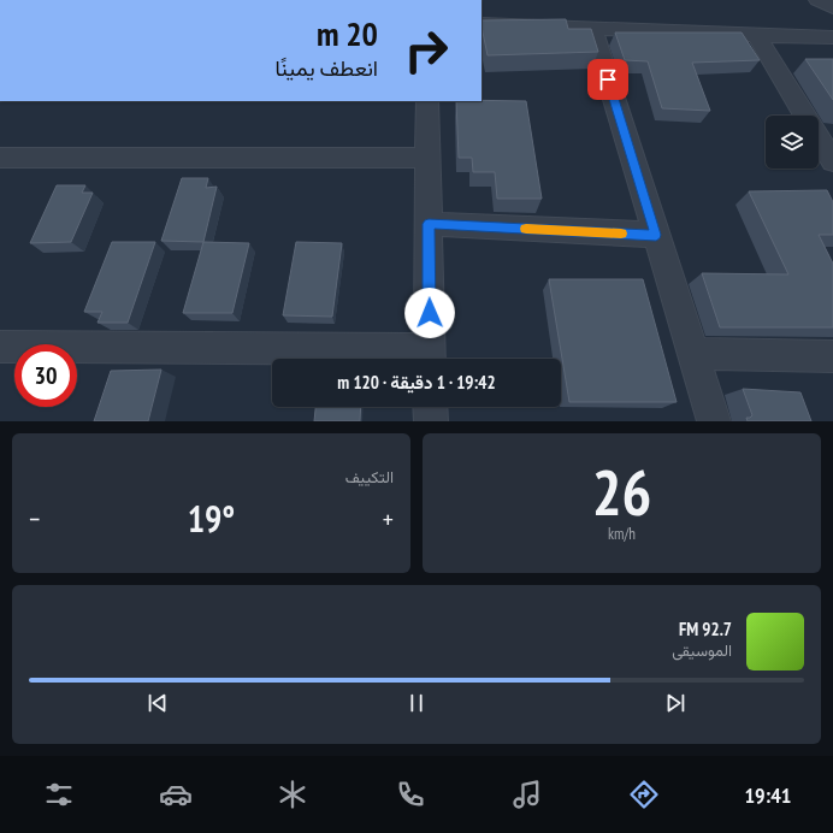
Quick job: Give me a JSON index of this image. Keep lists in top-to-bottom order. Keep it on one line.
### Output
{"page":{"turn":["20 m","انعطف يمينًا"],"limit":"30","trip":"19:42 · 1 دقيقة · 120 m","tile":[["26","km/h"],"التكييف"],"heat":["−","19°","+"],"song":["92.7 FM","الموسيقى"],"tabs":"19:41"}}
